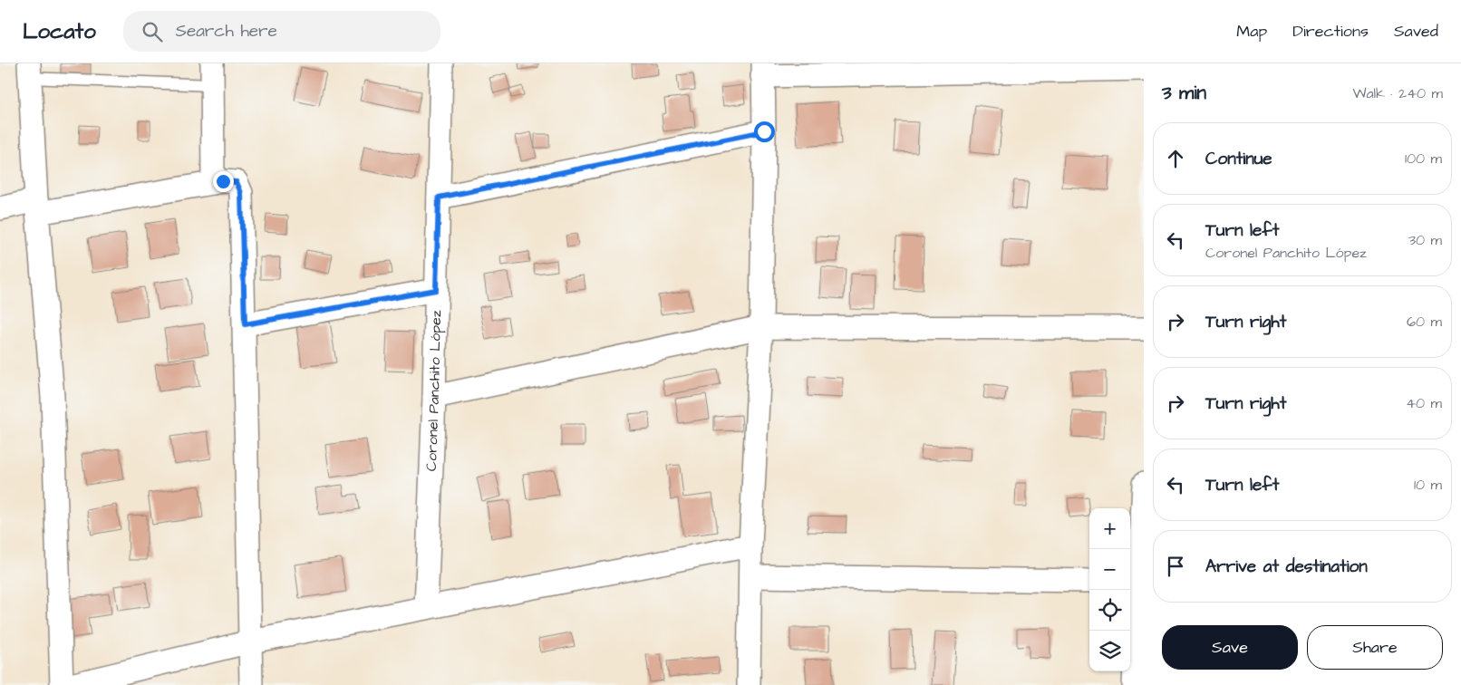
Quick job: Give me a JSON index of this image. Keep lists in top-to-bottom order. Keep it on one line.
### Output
{"streets":{"street":["Coronel Panchito López"]},"page":{"header":"Locato","search":"Search here","nav":["Map","Directions","Saved"],"heading":["3 min","Walk · 240 m"],"list":[["Continue","100 m"],["Turn left","Coronel Panchito López","30 m"],["Turn right","60 m"],["Turn right","40 m"],["Turn left","10 m"],"Arrive at destination"],"map_buttons":["+","−"],"buttons":["Save","Share"]}}
